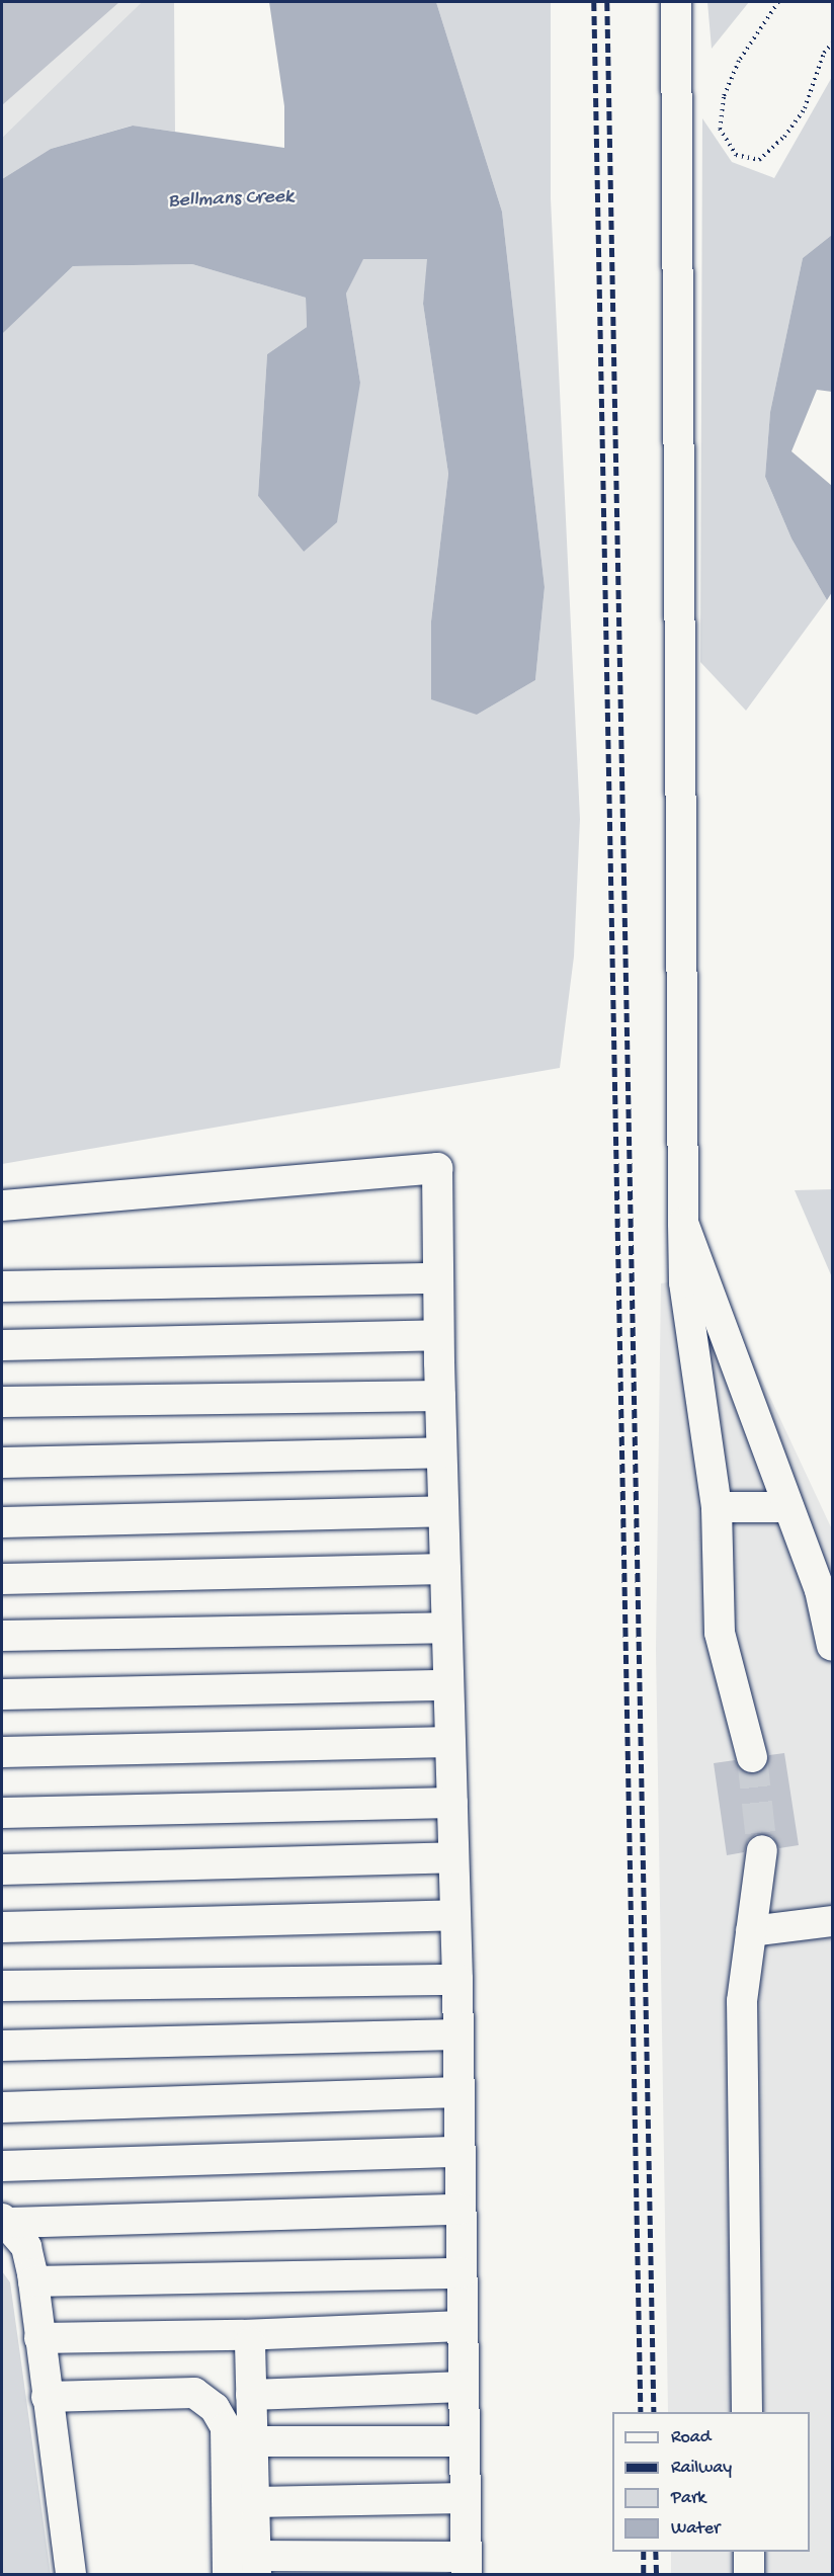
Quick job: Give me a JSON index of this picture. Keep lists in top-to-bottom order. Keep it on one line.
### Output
{"water":["Bellmans Creek"],"legend":["Road","Railway","Park","Water"]}
